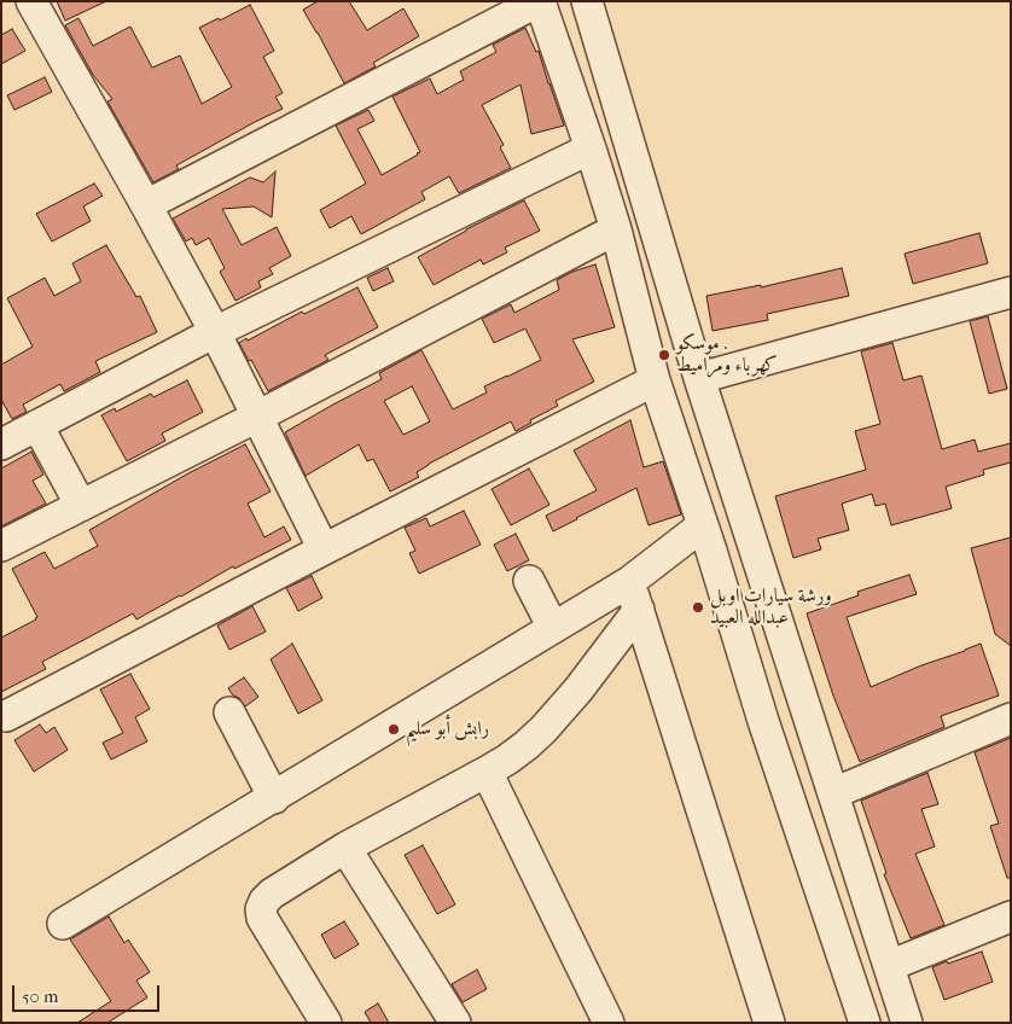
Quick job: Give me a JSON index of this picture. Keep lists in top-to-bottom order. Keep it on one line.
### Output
{"places":["موسكو . كهرباء ومراميط","ورشة سيارات اوبل عبدالله العبيد","رابش أبو سليم"],"scale_bar":"50 m"}
